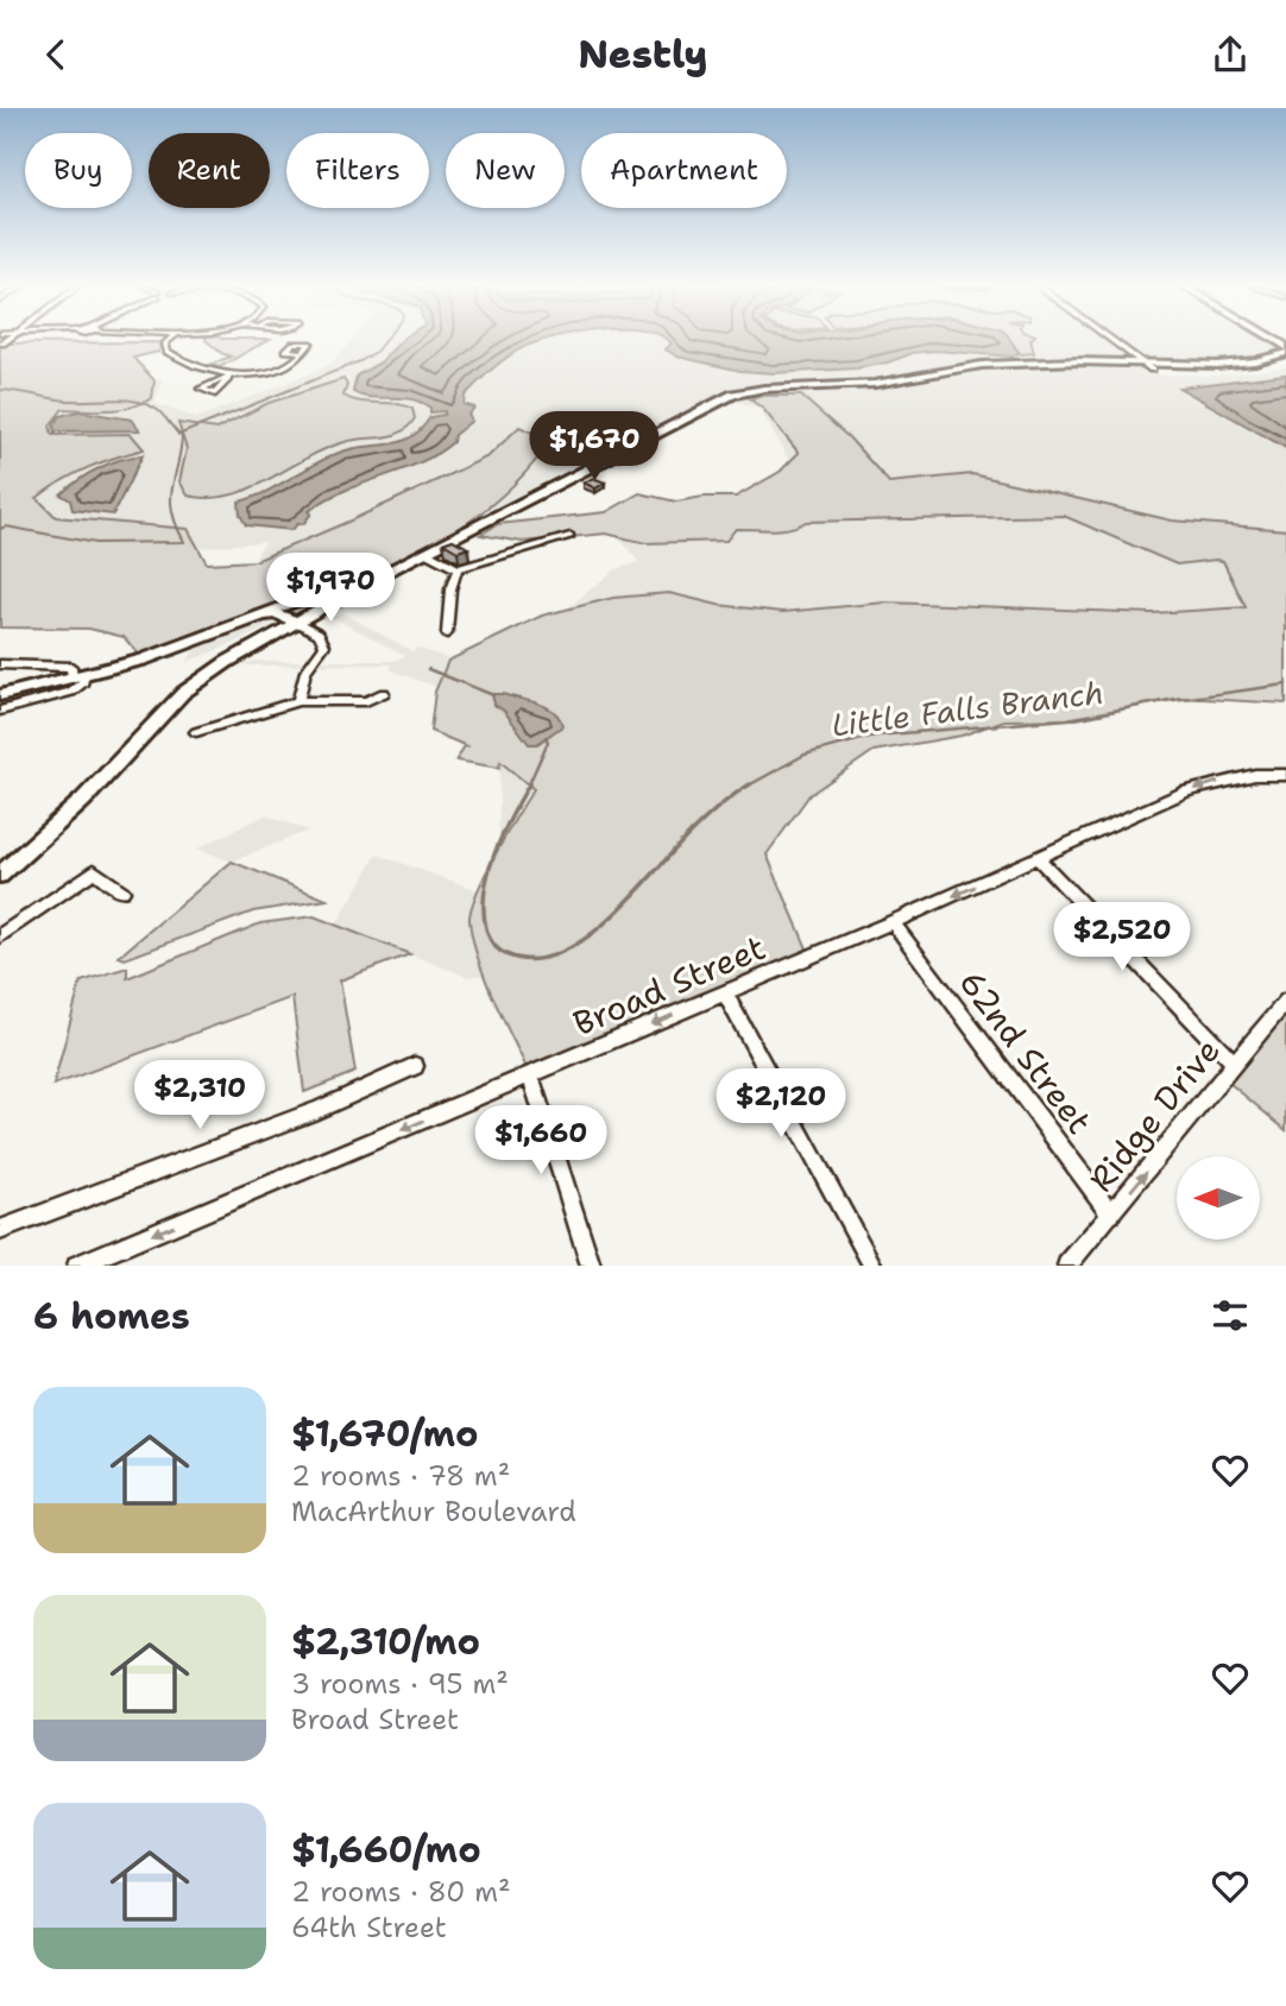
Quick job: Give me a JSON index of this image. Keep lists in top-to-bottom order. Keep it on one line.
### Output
{"streets":{"street":["Broad Street","62nd Street","Ridge Drive"]},"crossings":[["Broad Street","62nd Street"],["62nd Street","Ridge Drive"]],"one_way":["Ridge Drive"],"water":["Little Falls Branch"],"north":"left","page":{"header":"Nestly","chip":["Buy","Rent","Filters","New","Apartment"],"price":["$1,670","$1,970","$2,520","$2,310","$2,120","$1,660"],"heading":"6 homes","list":[{"name":"$1,670/mo","note":"2 rooms · 78 m² · MacArthur Boulevard"},{"name":"$2,310/mo","note":"3 rooms · 95 m² · Broad Street"},{"name":"$1,660/mo","note":"2 rooms · 80 m² · 64th Street"}]}}
